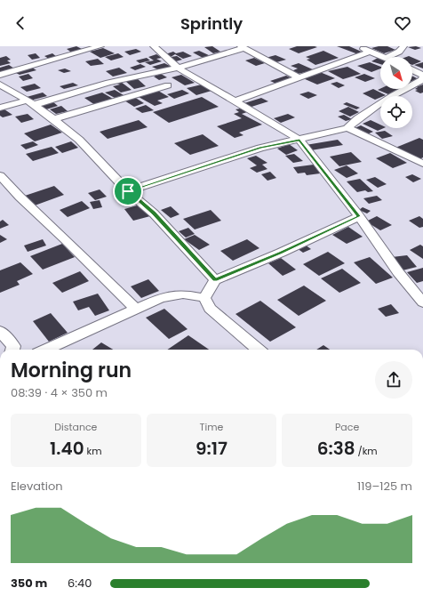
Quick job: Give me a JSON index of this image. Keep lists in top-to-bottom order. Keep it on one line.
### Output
{"north":"bottom right","page":{"header":"Sprintly","heading":["Morning run","08:39 · 4 × 350 m"],"stats":[["Distance","1.40 km"],["Time","9:17"],["Pace","6:38 /km"]],"chart":["Elevation","119–125 m"],"list":[{"name":"350 m","note":"6:40"}]}}
